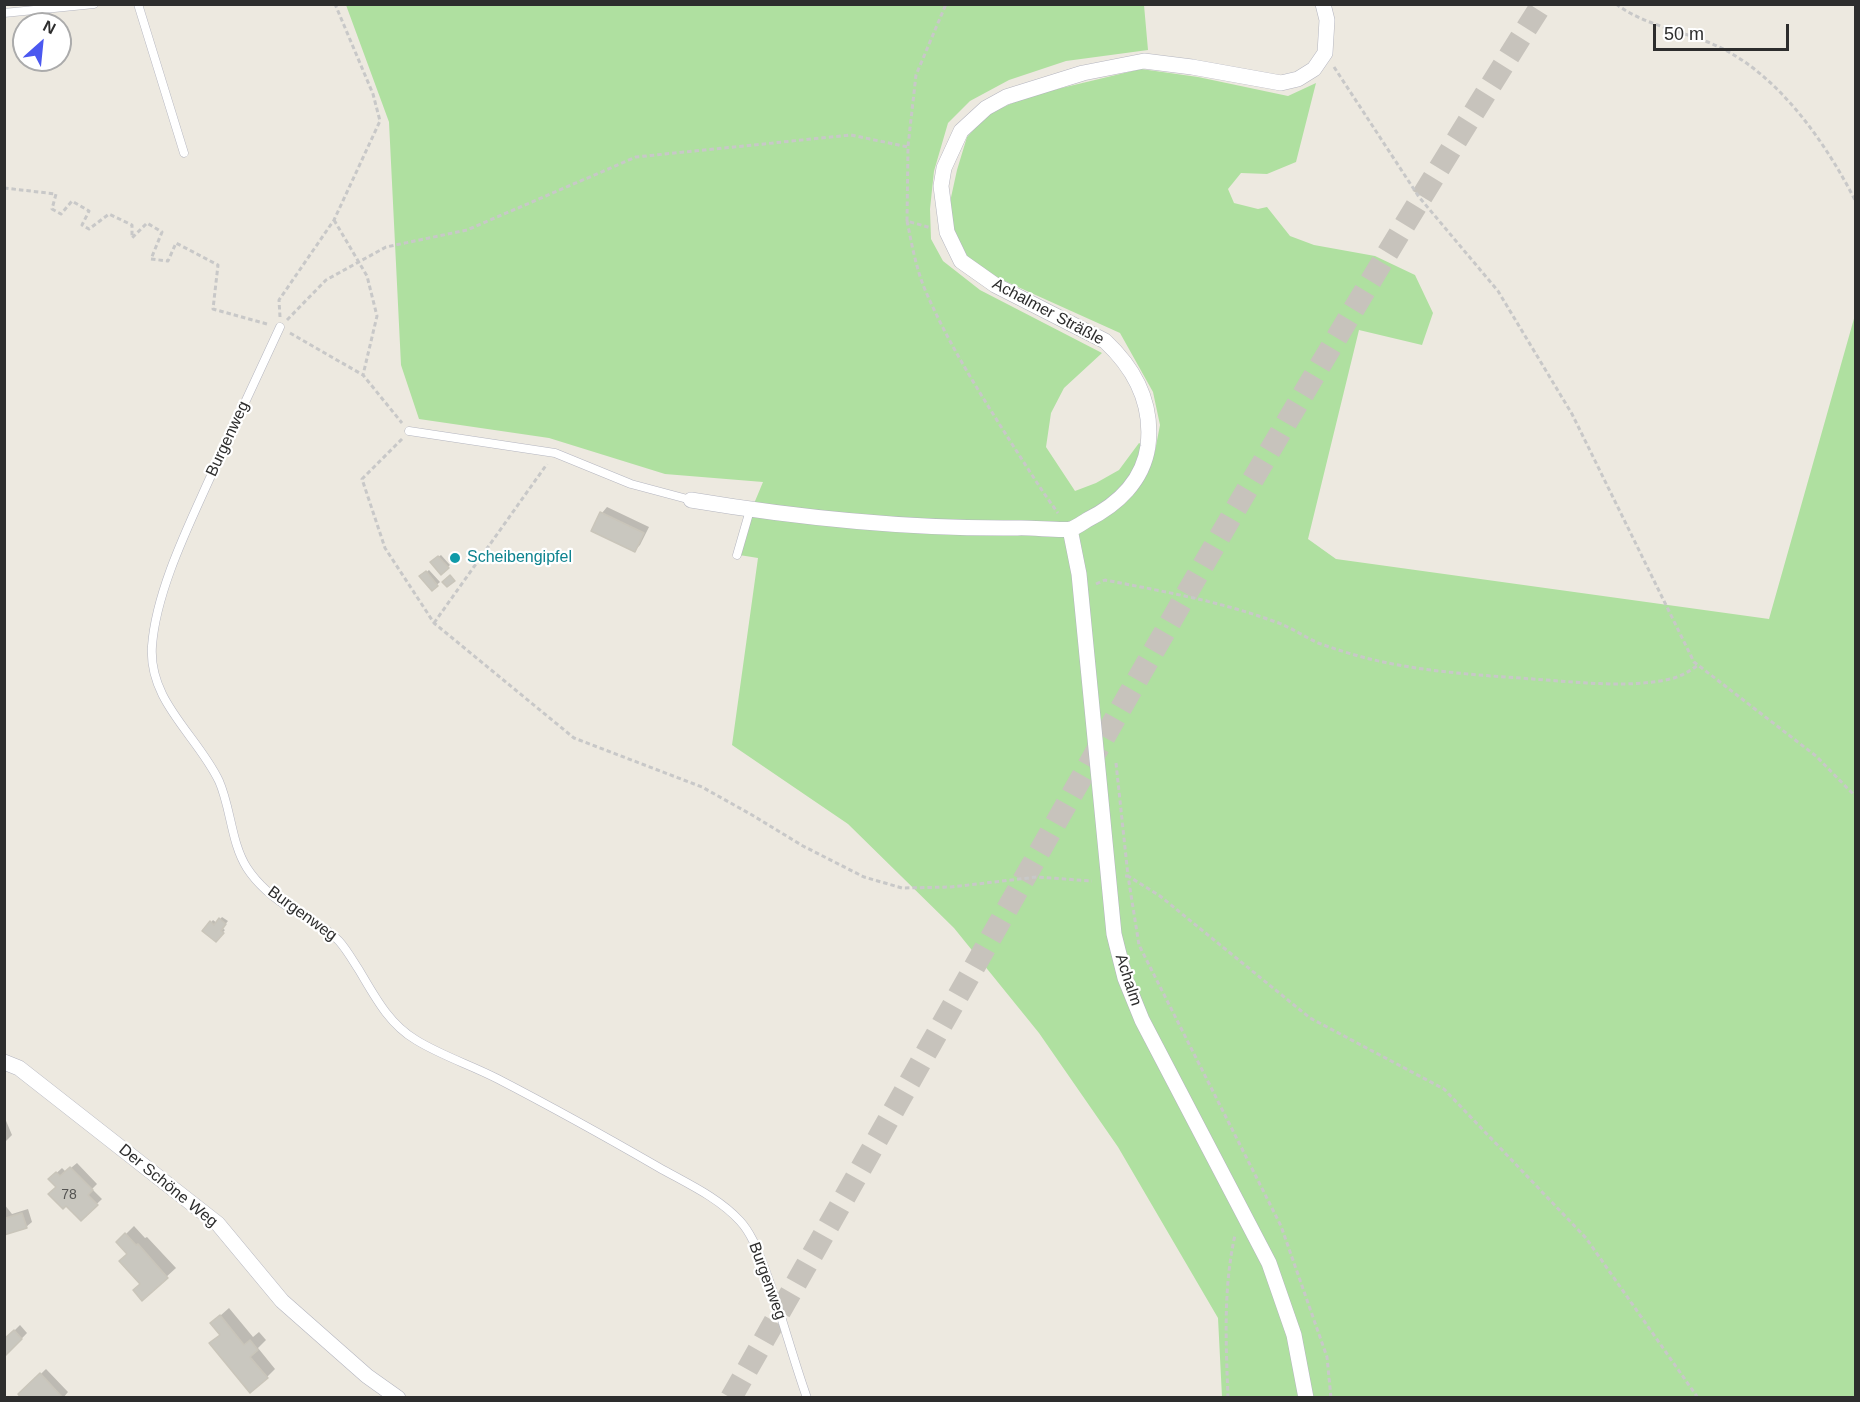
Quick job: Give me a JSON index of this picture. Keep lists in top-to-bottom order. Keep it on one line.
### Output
{"streets":{"street":["Achalmer Sträßle","Achalm","Der Schöne Weg"],"lane":["Burgenweg"]},"crossings":[["Achalmer Sträßle","Achalm"]],"places":["Scheibengipfel"],"house_numbers":["78"],"scale_bar":"50 m","north":"top right"}
